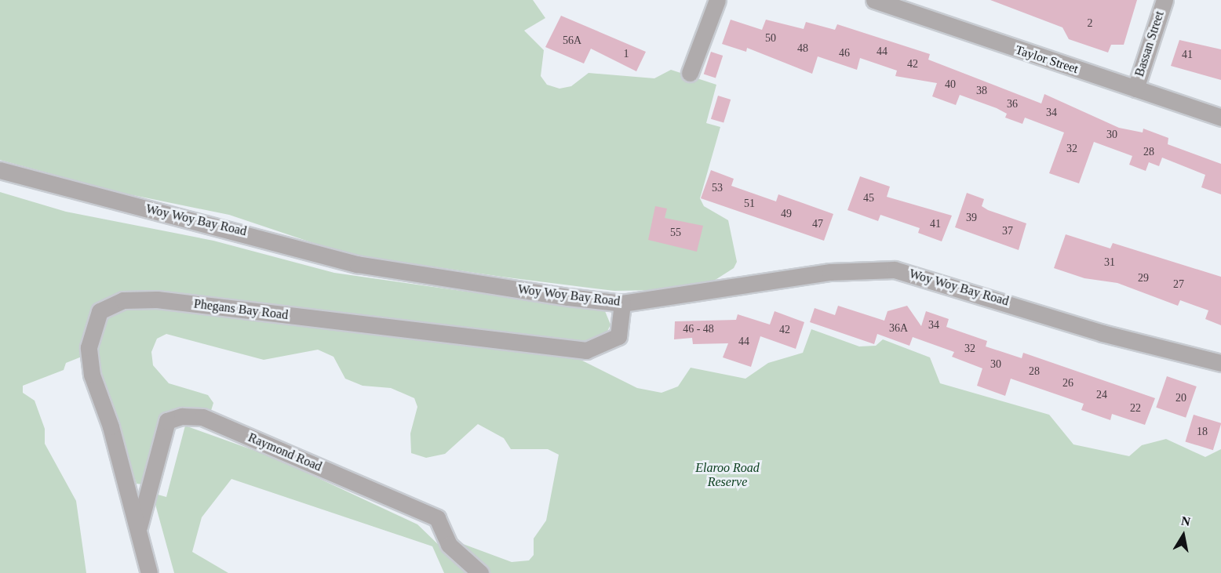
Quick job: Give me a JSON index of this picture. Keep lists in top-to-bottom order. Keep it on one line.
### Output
{"streets":{"street":["Bassan Street","Taylor Street","Woy Woy Bay Road","Phegans Bay Road","Raymond Road"]},"crossings":[["Bassan Street","Taylor Street"],["Woy Woy Bay Road","Phegans Bay Road"],["Phegans Bay Road","Raymond Road"]],"parks":["Elaroo Road Reserve"],"house_numbers":["2","50","56A","48","44","46","1","41","42","40","38","36","34","30","32","28","53","45","51","49","39","47","41","37","55","31","29","27","34","36A","46 - 48","42","44","32","30","28","26","24","20","22","18"],"north":"top"}
